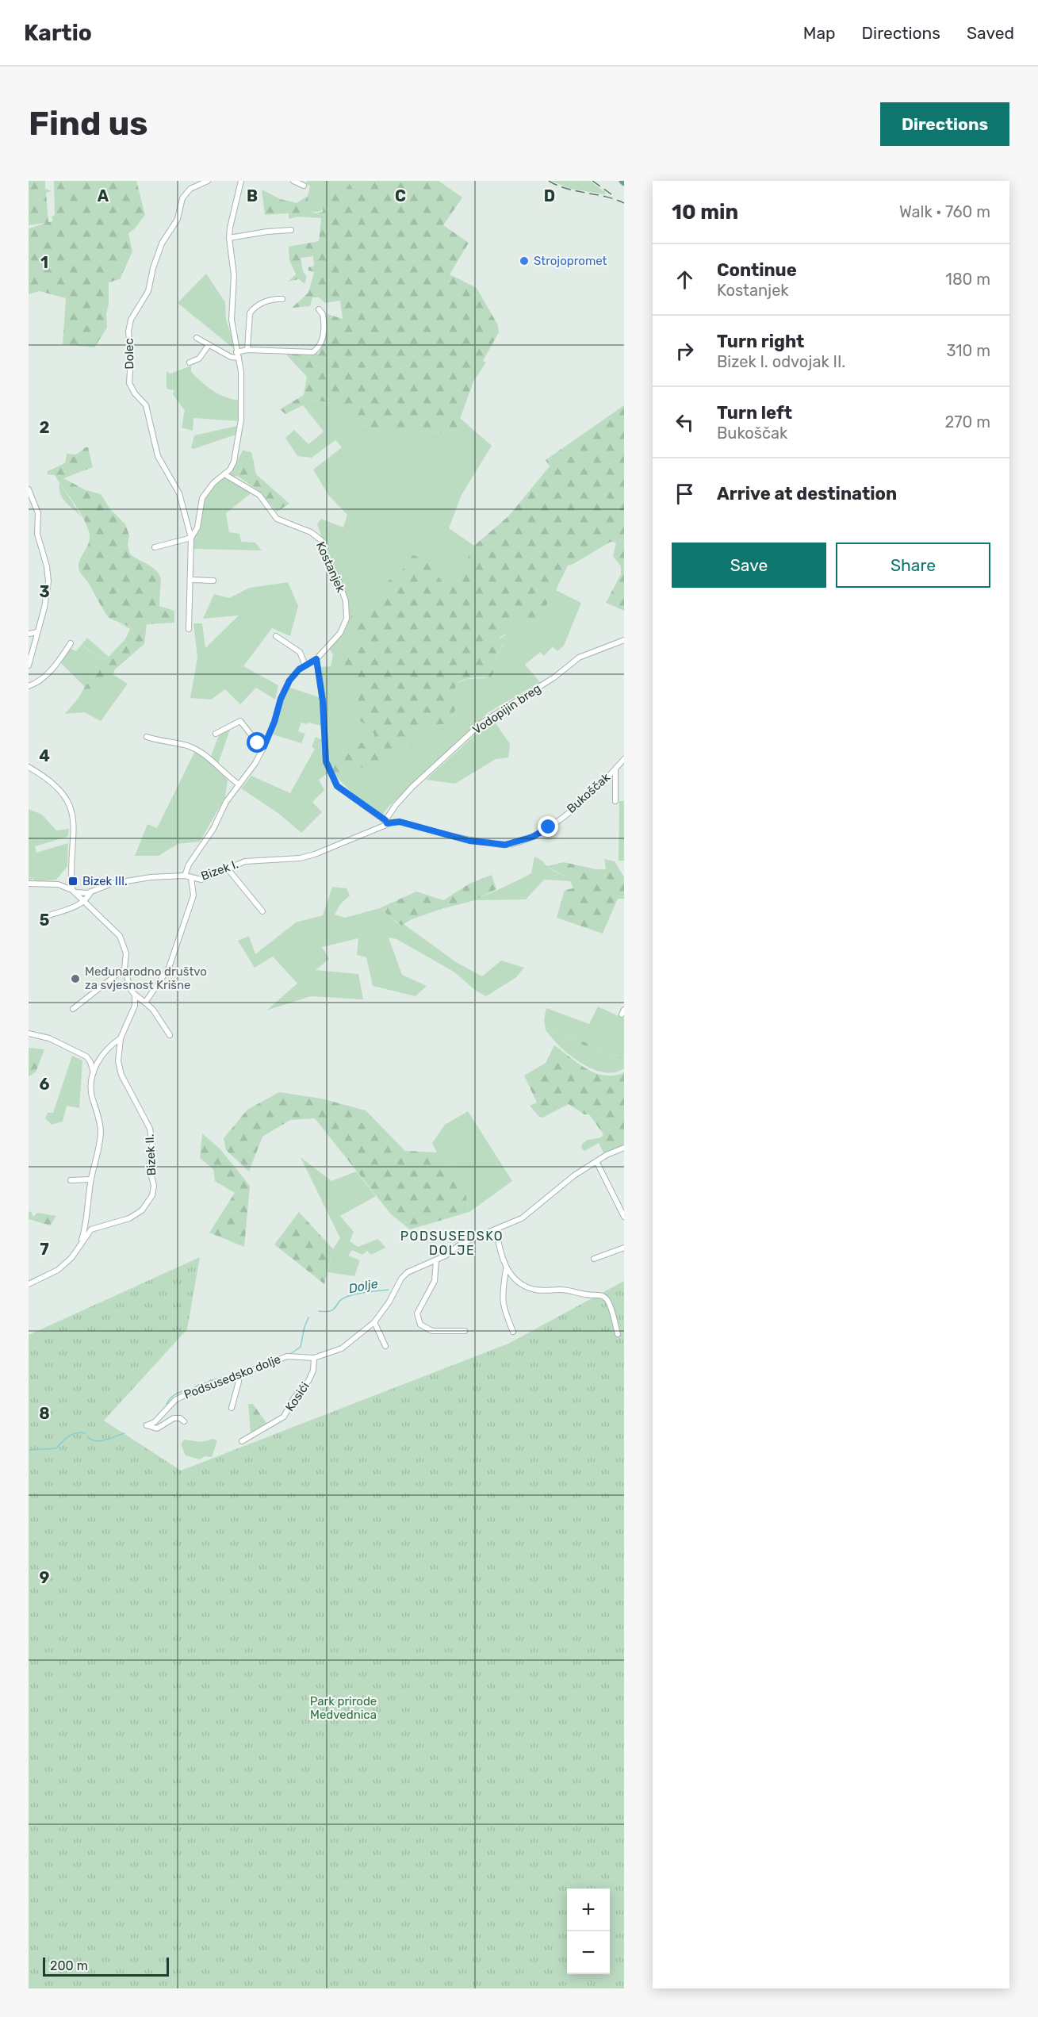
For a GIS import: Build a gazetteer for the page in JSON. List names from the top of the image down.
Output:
{
  "streets": {
    "street": [
      "Dolec",
      "Kostanjek",
      "Vodopijin breg",
      "Bukoščak",
      "Bizek I.",
      "Bizek II.",
      "Podsusedsko dolje",
      "Kosići"
    ]
  },
  "crossings": [
    ["Kostanjek", "Bizek I."],
    ["Vodopijin breg", "Bukoščak"],
    ["Vodopijin breg", "Bizek I."],
    ["Bukoščak", "Bizek I."],
    ["Podsusedsko dolje", "Kosići"]
  ],
  "districts": ["PODSUSEDSKO DOLJE"],
  "water": ["Dolje"],
  "parks": ["Park prirode Medvednica"],
  "places": {
    "other": ["Strojopromet", "Međunarodno društvo za svjesnost Krišne"],
    "transit": ["Bizek III."]
  },
  "scale_bar": "200 m",
  "page": {
    "header": "Kartio",
    "nav": ["Map", "Directions", "Saved"],
    "buttons": [
      "Directions",
      ["Save", "Share"]
    ],
    "title": "Find us",
    "heading": ["10 min", "Walk · 760 m"],
    "list": [
      ["Continue", "Kostanjek", "180 m"],
      ["Turn right", "Bizek I. odvojak II.", "310 m"],
      ["Turn left", "Bukoščak", "270 m"],
      "Arrive at destination"
    ],
    "map_buttons": ["+", "−"],
    "scale": "200 m"
  },
  "grid": {
    "columns": [
      "A",
      "B",
      "C",
      "D"
    ],
    "rows": [
      "1",
      "2",
      "3",
      "4",
      "5",
      "6",
      "7",
      "8",
      "9"
    ]
  }
}
